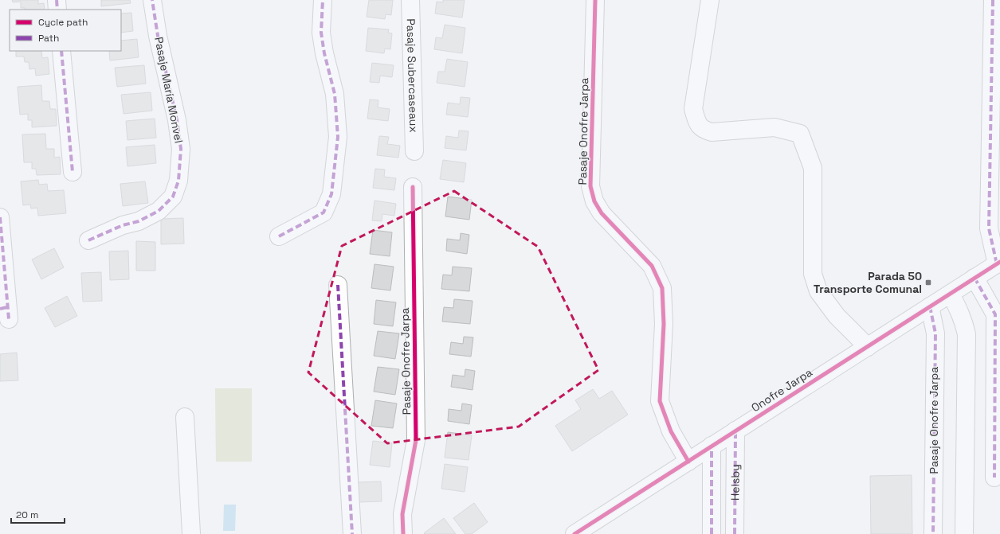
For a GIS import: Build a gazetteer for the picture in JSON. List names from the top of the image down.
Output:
{
  "streets": {
    "street": [
      "Pasaje Subercaseaux",
      "Pasaje María Monvel",
      "Pasaje Onofre Jarpa",
      "Onofre Jarpa",
      "Helsby"
    ]
  },
  "crossings": [
    ["Pasaje Onofre Jarpa", "Onofre Jarpa"],
    ["Onofre Jarpa", "Helsby"]
  ],
  "places": {
    "transit": ["Parada 50 Transporte Comunal"]
  },
  "legend": ["Cycle path", "Path"],
  "scale_bar": "20 m"
}
